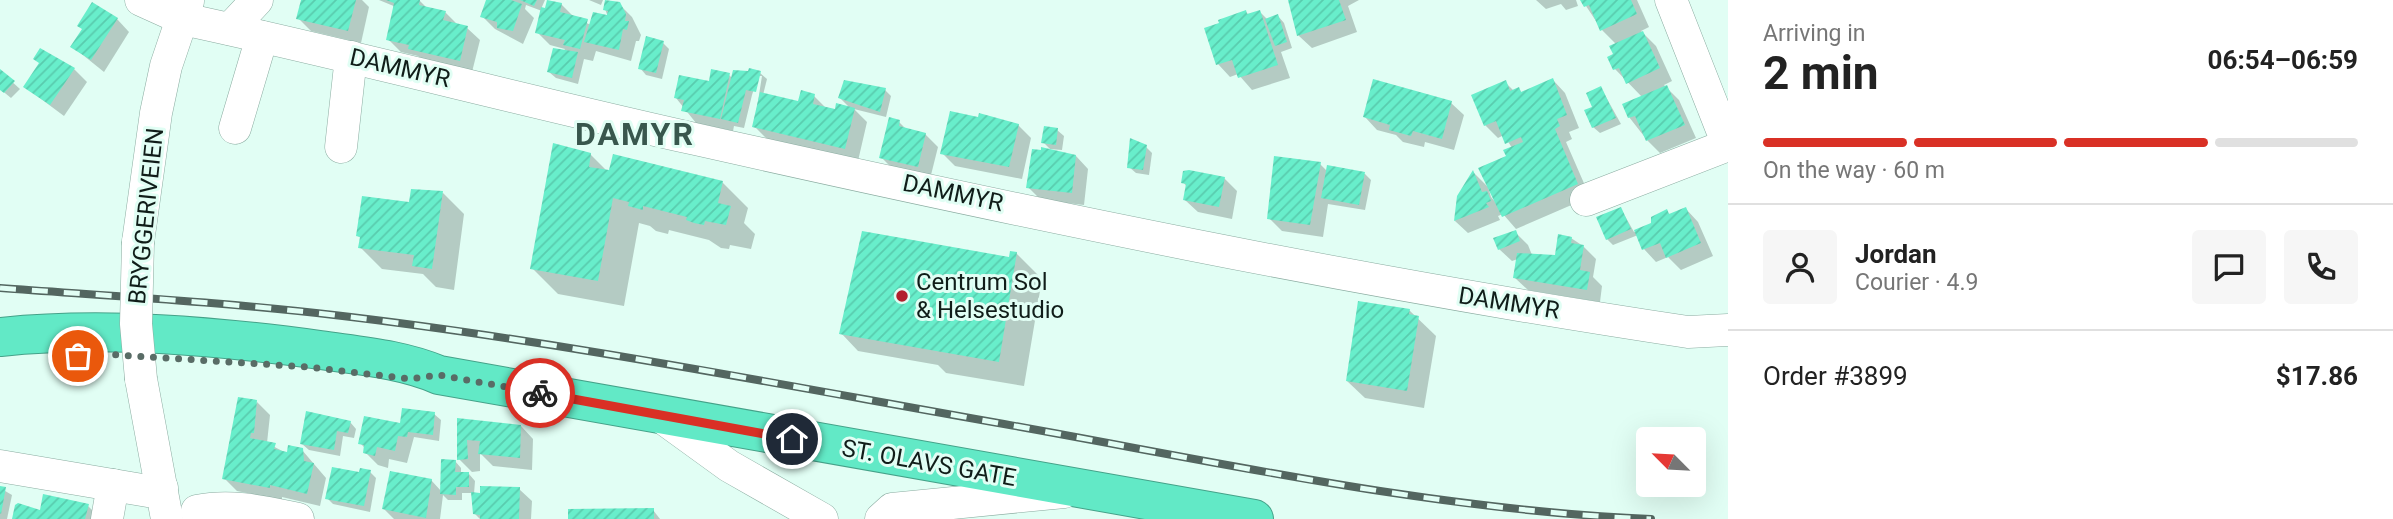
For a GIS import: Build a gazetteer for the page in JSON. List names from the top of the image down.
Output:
{
  "streets": {
    "highway": ["ST. OLAVS GATE"],
    "street": ["DAMMYR", "BRYGGERIVEIEN"]
  },
  "crossings": [
    ["DAMMYR", "BRYGGERIVEIEN"]
  ],
  "districts": ["DAMYR"],
  "places": ["Centrum Sol & Helsestudio"],
  "north": "top left",
  "page": {
    "heading": ["2 min", "Arriving in", "06:54–06:59"],
    "panel": [
      "Jordan",
      "Courier · 4.9",
      "Order #3899",
      "$17.86"
    ],
    "bar": "On the way · 60 m"
  }
}
